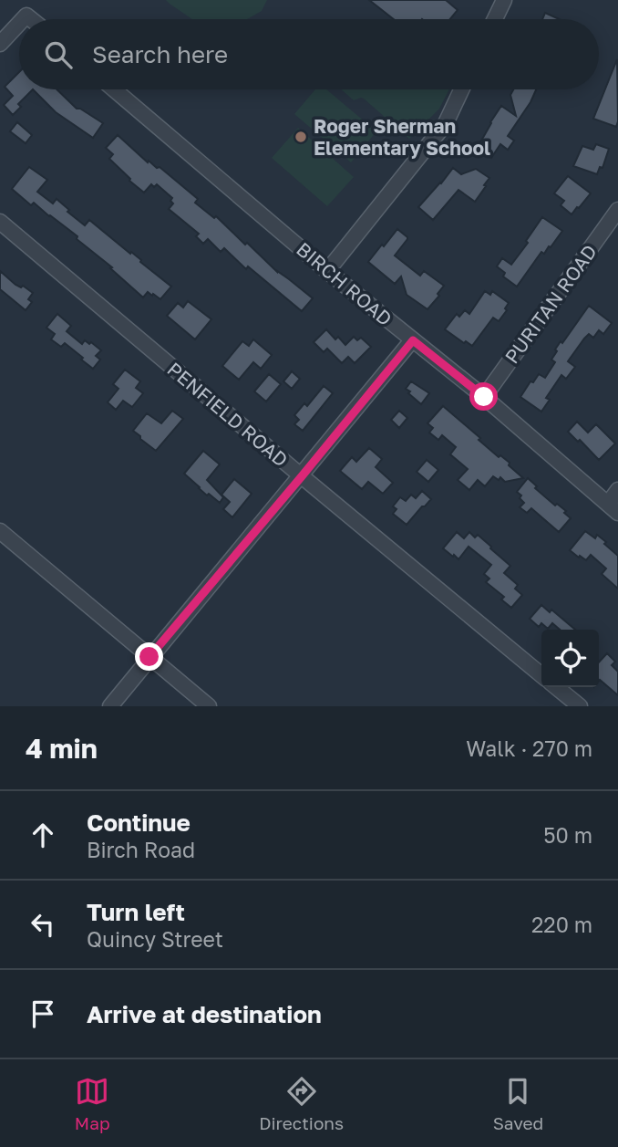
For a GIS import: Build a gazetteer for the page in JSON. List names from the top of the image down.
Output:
{
  "streets": {
    "street": ["BIRCH ROAD", "PURITAN ROAD", "PENFIELD ROAD"]
  },
  "crossings": [
    ["BIRCH ROAD", "PURITAN ROAD"]
  ],
  "places": ["Roger Sherman Elementary School"],
  "page": {
    "search": "Search here",
    "heading": ["4 min", "Walk · 270 m"],
    "list": [
      ["Continue", "Birch Road", "50 m"],
      ["Turn left", "Quincy Street", "220 m"],
      "Arrive at destination"
    ],
    "nav": ["Map", "Directions", "Saved"]
  }
}
